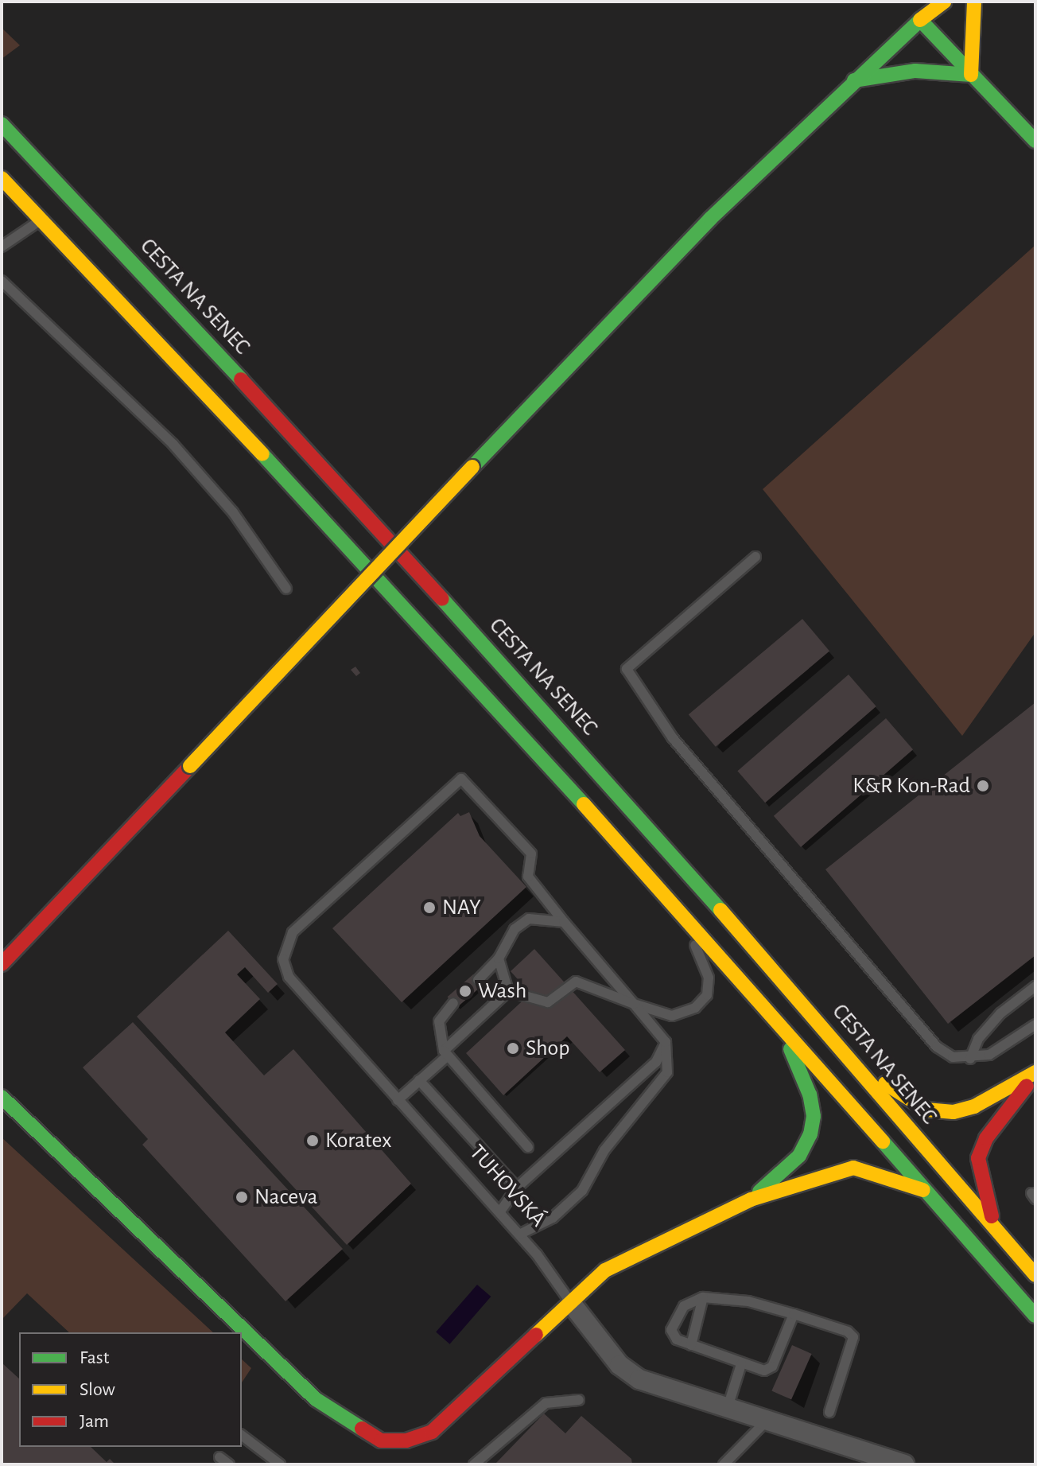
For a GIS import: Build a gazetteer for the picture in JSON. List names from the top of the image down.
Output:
{
  "streets": {
    "main road": ["CESTA NA SENEC"],
    "street": ["TUHOVSKÁ"]
  },
  "places": [
    "K&R Kon-Rad",
    "NAY",
    "Wash",
    "Shop",
    "Koratex",
    "Naceva"
  ],
  "legend": ["Fast", "Slow", "Jam"]
}
